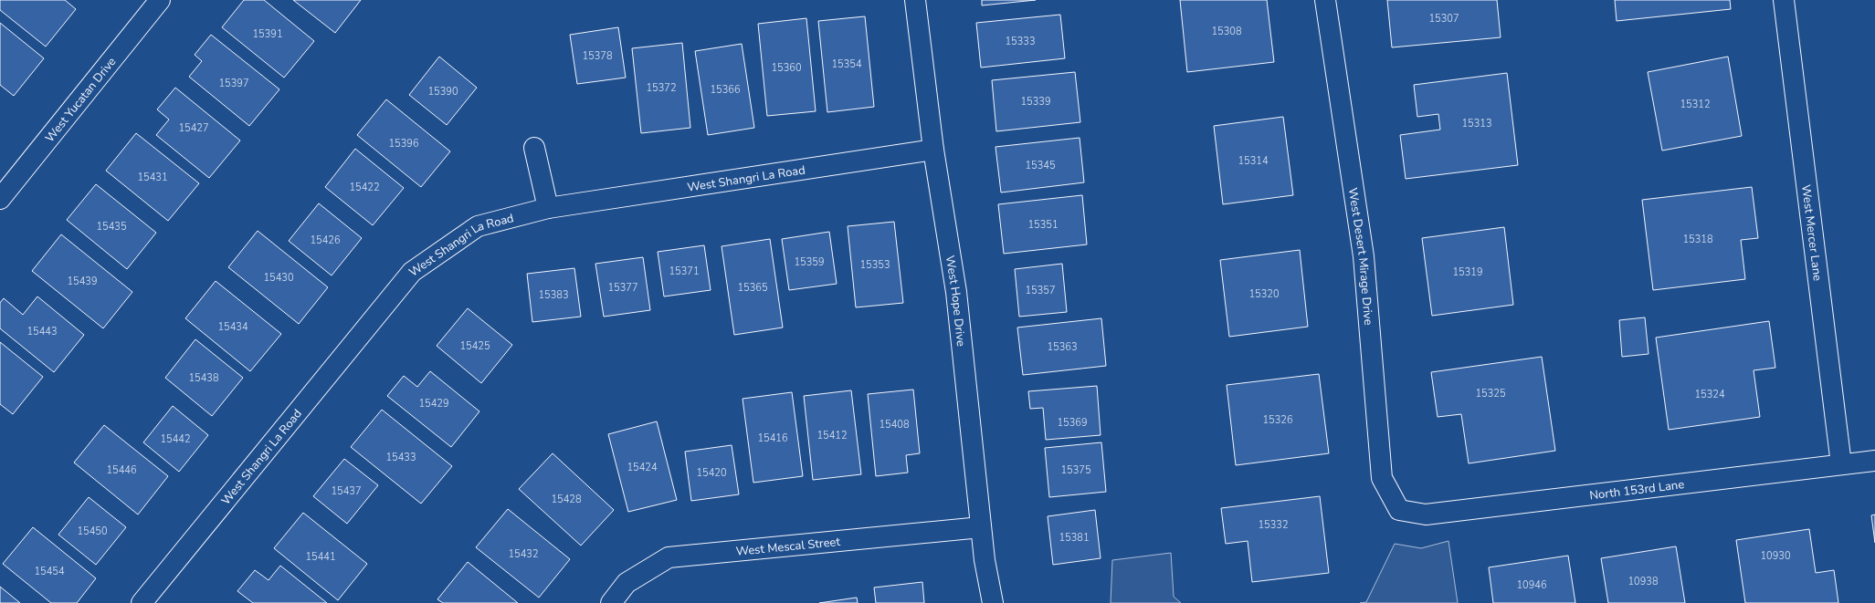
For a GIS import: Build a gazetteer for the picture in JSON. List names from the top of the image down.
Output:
{
  "streets": {
    "street": [
      "West Yucatan Drive",
      "West Shangri La Road",
      "West Mercer Lane",
      "West Desert Mirage Drive",
      "West Hope Drive",
      "North 153rd Lane",
      "West Mescal Street"
    ]
  },
  "crossings": [
    ["West Shangri La Road", "West Hope Drive"],
    ["West Mercer Lane", "North 153rd Lane"],
    ["West Desert Mirage Drive", "North 153rd Lane"],
    ["West Hope Drive", "West Mescal Street"]
  ],
  "house_numbers": [
    "15307",
    "15308",
    "15391",
    "15333",
    "15378",
    "15354",
    "15360",
    "15397",
    "15372",
    "15366",
    "15390",
    "15339",
    "15312",
    "15313",
    "15427",
    "15396",
    "15314",
    "15345",
    "15431",
    "15422",
    "15351",
    "15435",
    "15318",
    "15426",
    "15359",
    "15353",
    "15371",
    "15319",
    "15430",
    "15439",
    "15377",
    "15365",
    "15357",
    "15320",
    "15383",
    "15434",
    "15443",
    "15425",
    "15363",
    "15438",
    "15325",
    "15324",
    "15429",
    "15326",
    "15369",
    "15408",
    "15412",
    "15416",
    "15442",
    "15433",
    "15424",
    "15446",
    "15375",
    "15420",
    "15437",
    "15428",
    "15332",
    "15450",
    "15381",
    "15432",
    "10930",
    "15441",
    "15454",
    "10938",
    "10946"
  ]
}
